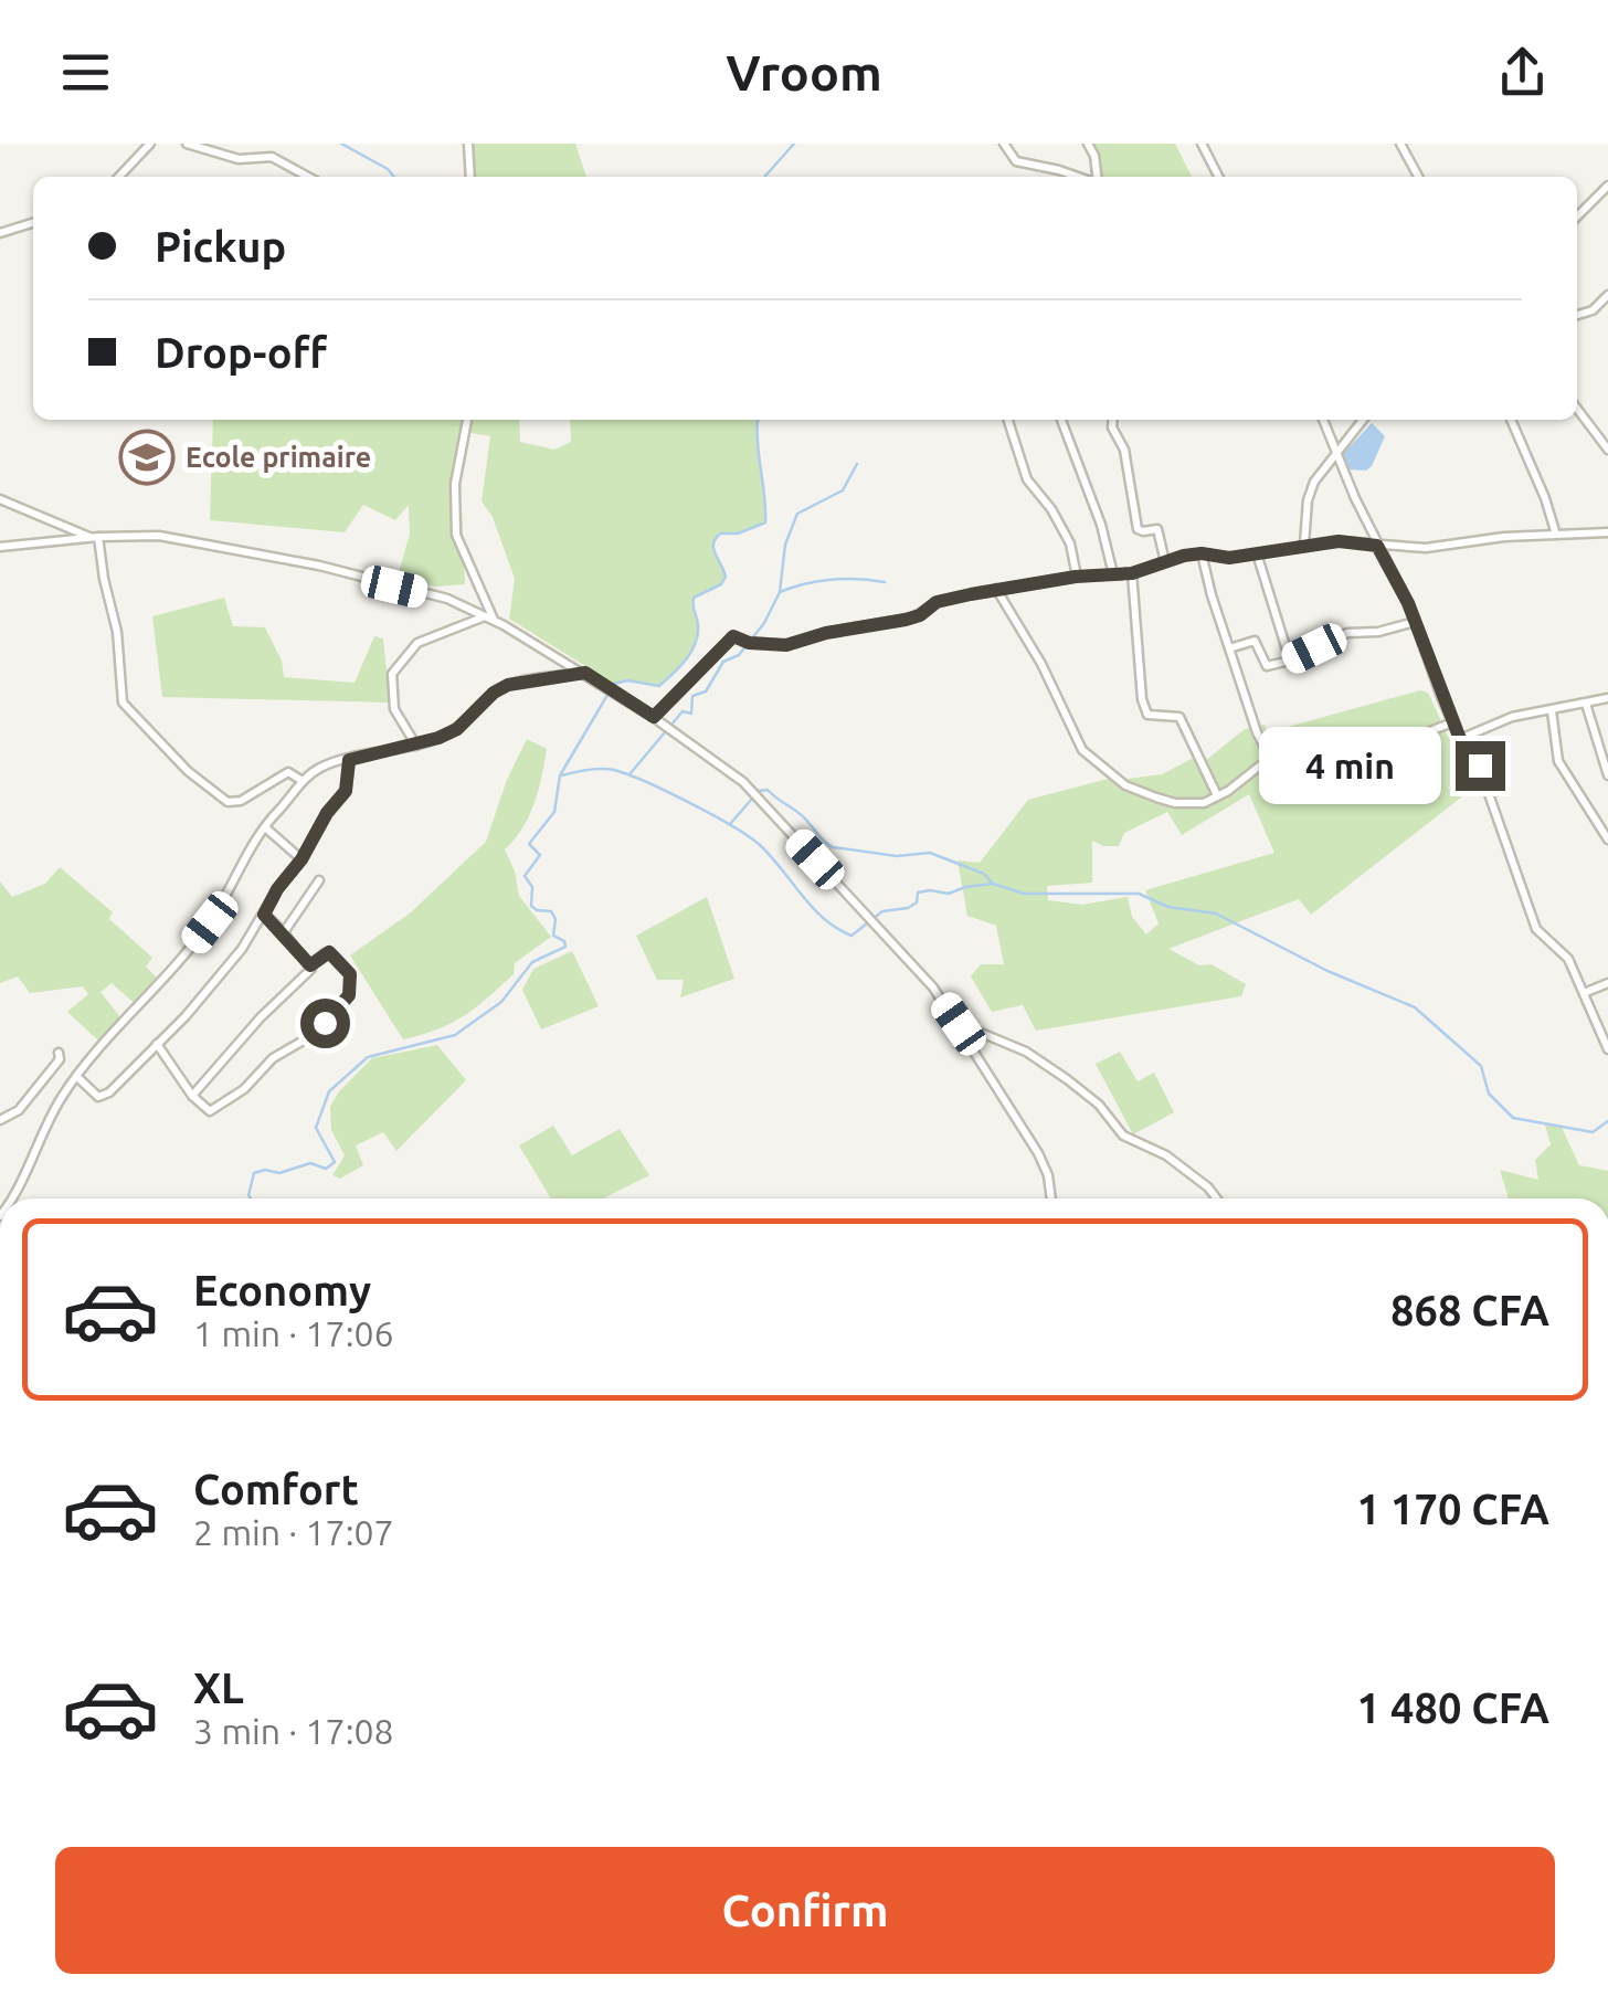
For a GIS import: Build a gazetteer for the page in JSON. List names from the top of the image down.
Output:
{
  "places": {
    "school or university": ["Ecole primaire"]
  },
  "page": {
    "header": "Vroom",
    "banner": ["Pickup", "Drop-off"],
    "bubble": "4 min",
    "list": [
      {
        "name": "Economy",
        "note": "1 min · 17:06",
        "value": "868 CFA"
      },
      {
        "name": "Comfort",
        "note": "2 min · 17:07",
        "value": "1 170 CFA"
      },
      {
        "name": "XL",
        "note": "3 min · 17:08",
        "value": "1 480 CFA"
      }
    ],
    "buttons": "Confirm"
  }
}
